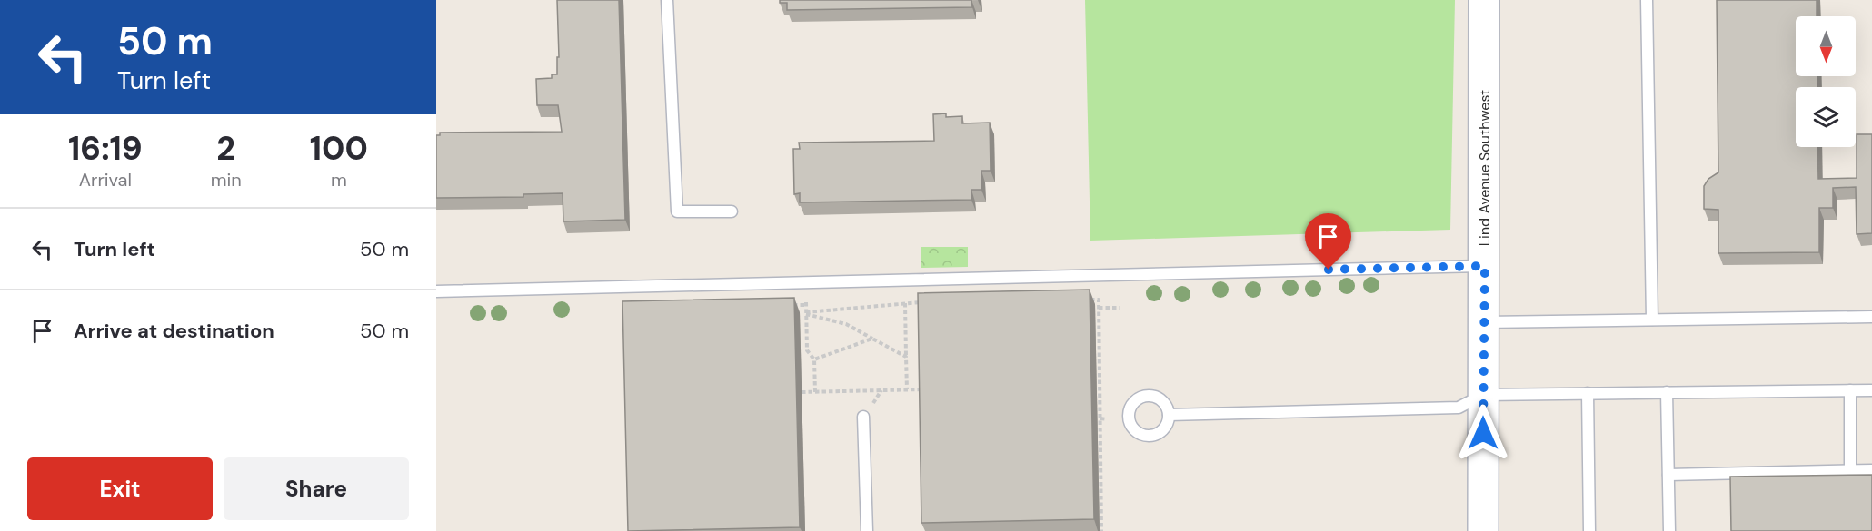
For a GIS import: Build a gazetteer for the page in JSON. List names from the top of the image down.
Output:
{
  "streets": {
    "main road": ["Lind Avenue Southwest"]
  },
  "north": "bottom",
  "page": {
    "turn": ["50 m", "Turn left"],
    "eta": [
      "16:19",
      "Arrival",
      "2",
      "min",
      "100",
      "m"
    ],
    "list": [
      {
        "name": "Turn left",
        "value": "50 m"
      },
      {
        "name": "Arrive at destination",
        "value": "50 m"
      }
    ],
    "buttons": ["Exit", "Share"]
  }
}
